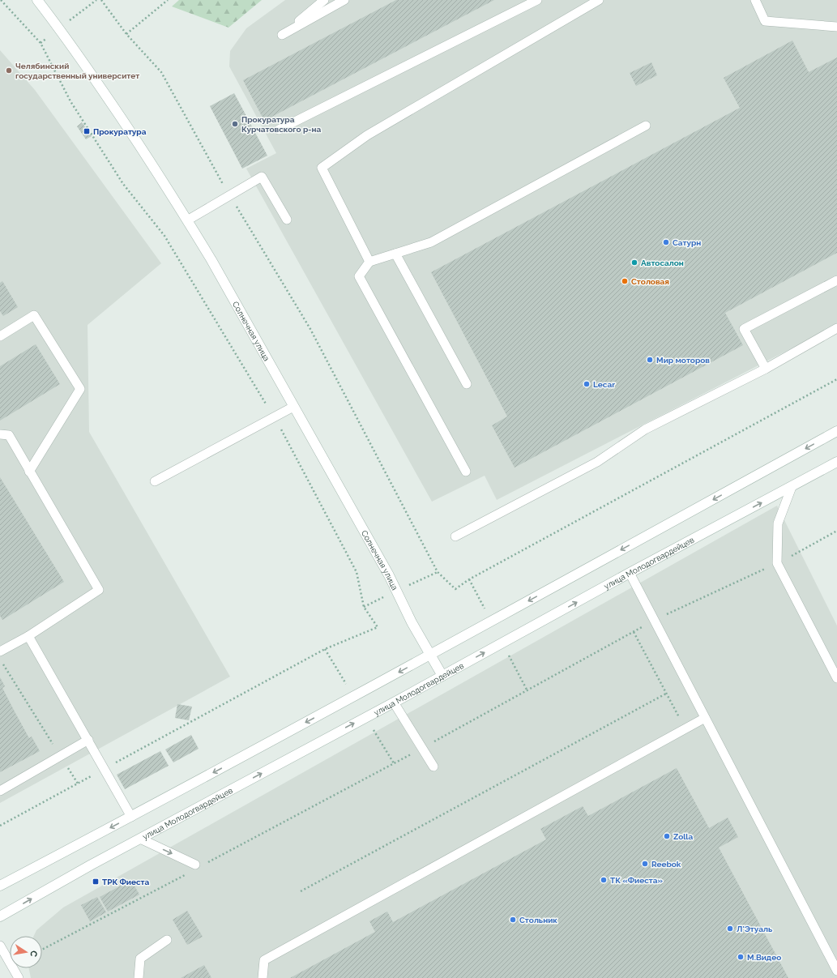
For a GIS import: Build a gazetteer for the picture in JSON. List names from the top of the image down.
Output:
{
  "streets": {
    "main road": ["Солнечная улица", "улица Молодогвардейцев"]
  },
  "crossings": [
    ["Солнечная улица", "улица Молодогвардейцев"]
  ],
  "places": {
    "other": [
      "Челябинский государственный университет",
      "Прокуратура Курчатовского р-на",
      "Сатурн",
      "Автосалон",
      "Столовая",
      "Мир моторов",
      "Lecar",
      "Zolla",
      "Reebok",
      "ТК «Фиеста»",
      "Стольник",
      "Л'Этуаль",
      "М.Видео"
    ],
    "transit": ["Прокуратура", "ТРК Фиеста"]
  },
  "north": "right"
}
